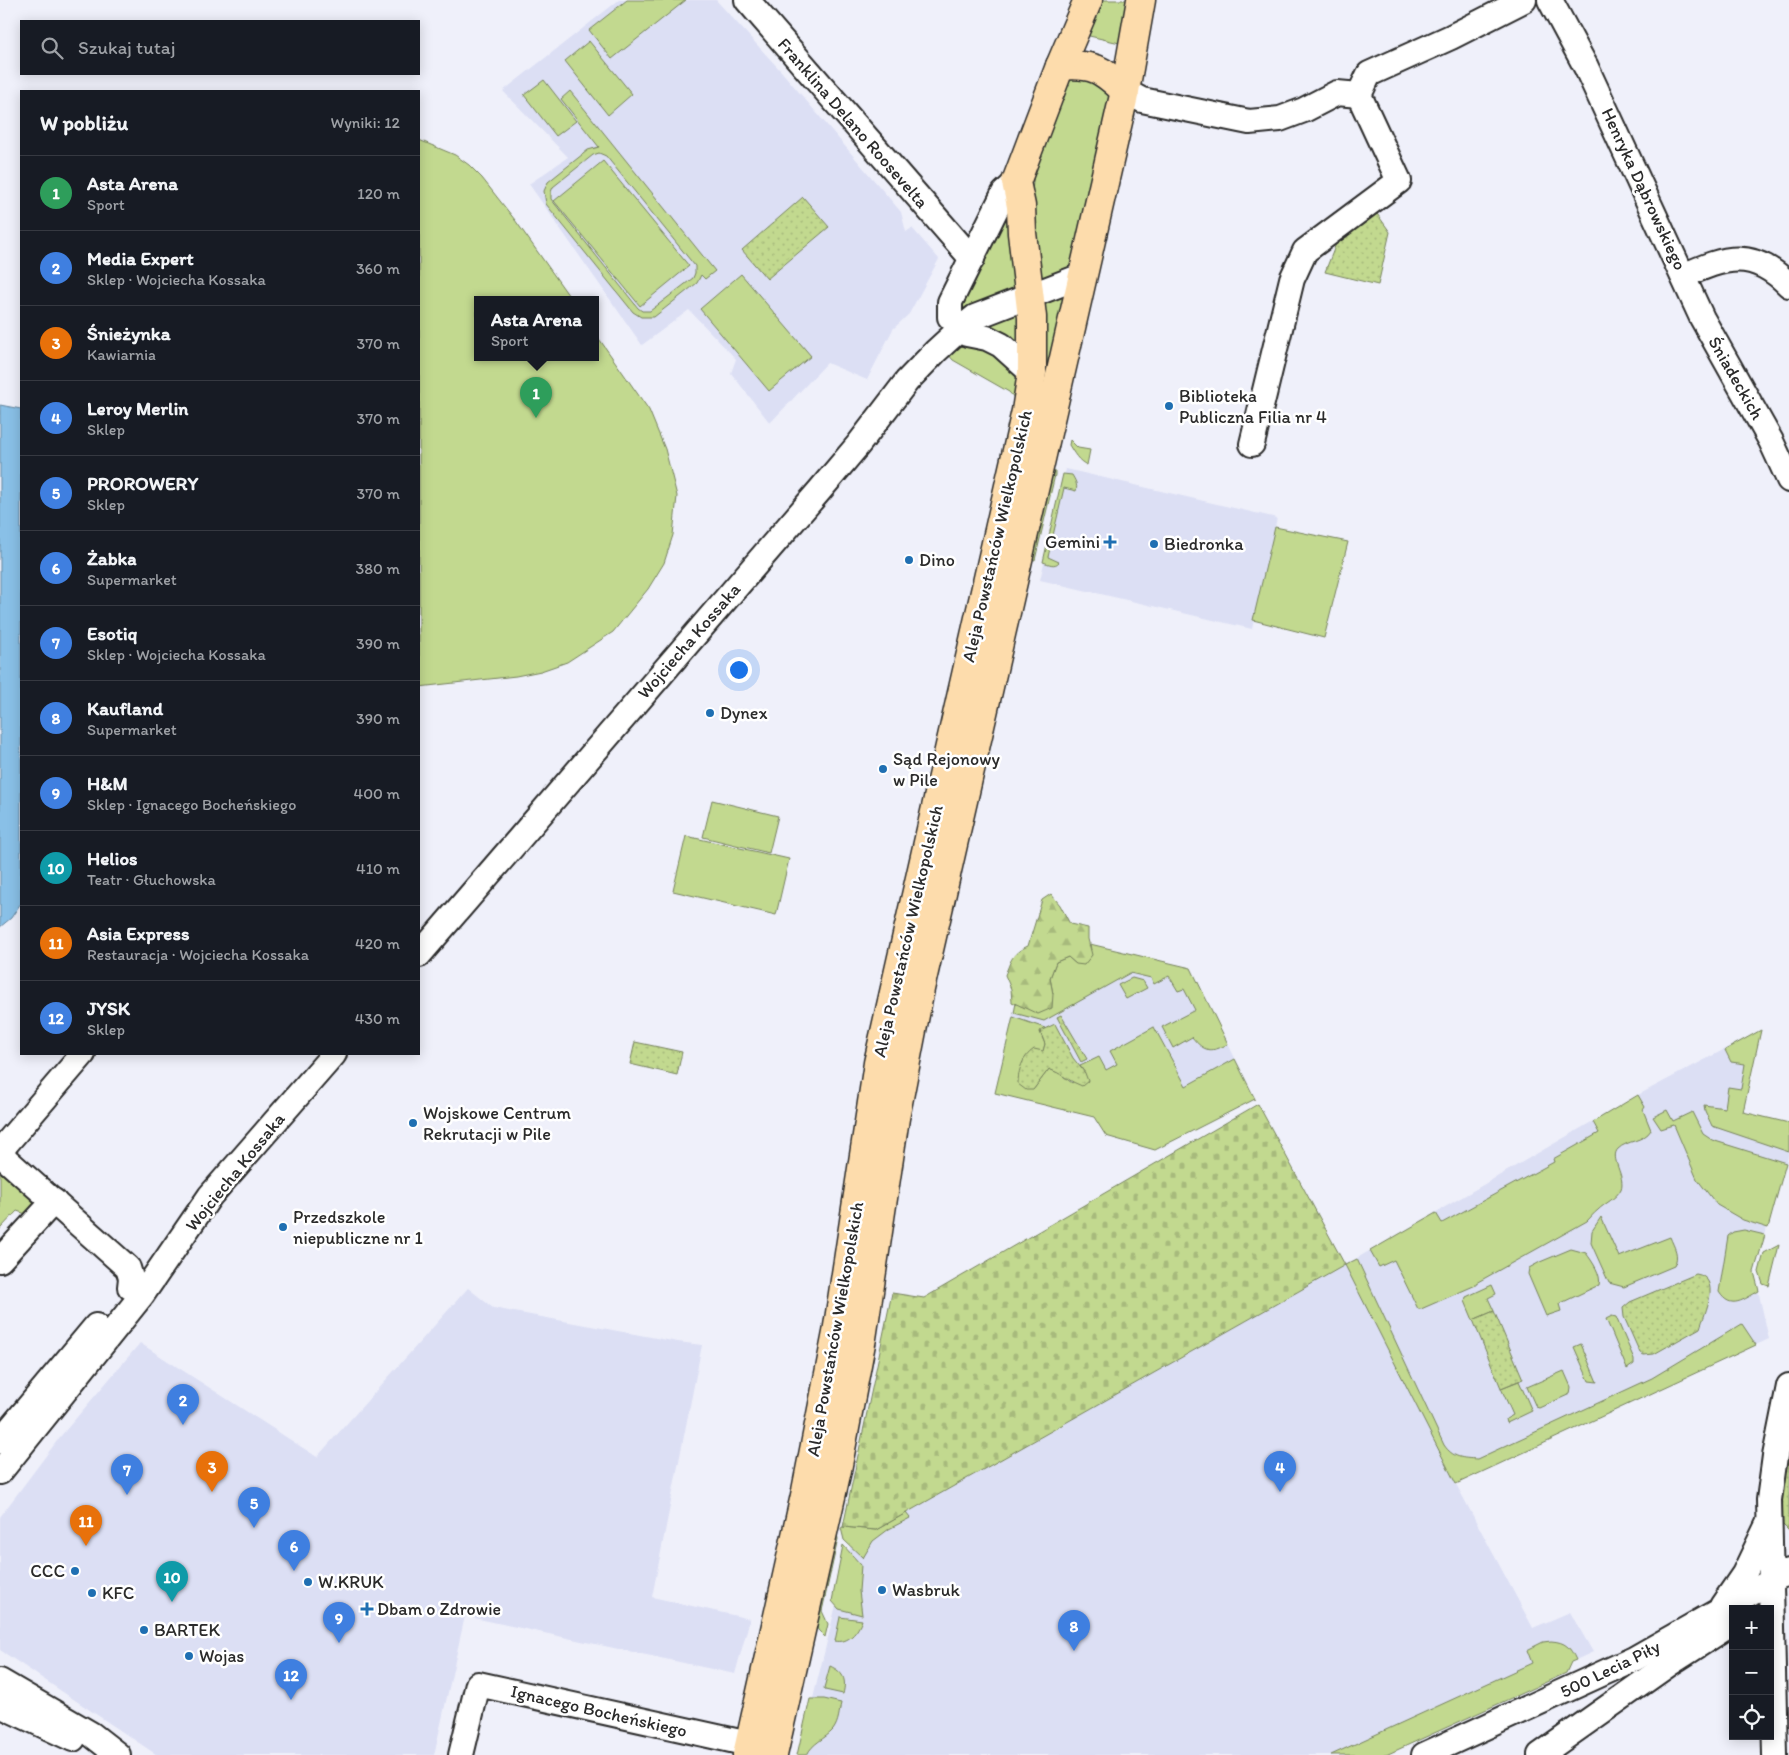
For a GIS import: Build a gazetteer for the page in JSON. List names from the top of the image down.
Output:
{
  "streets": {
    "main road": ["Aleja Powstańców Wielkopolskich"],
    "street": [
      "Franklina Delano Roosevelta",
      "Henryka Dąbrowskiego",
      "Śniadeckich",
      "Wojciecha Kossaka",
      "500 Lecia Piły",
      "Ignacego Bocheńskiego"
    ]
  },
  "crossings": [
    ["Henryka Dąbrowskiego", "Śniadeckich"],
    ["Aleja Powstańców Wielkopolskich", "Wojciecha Kossaka"],
    ["Aleja Powstańców Wielkopolskich", "Ignacego Bocheńskiego"]
  ],
  "places": {
    "other": [
      "Biblioteka Publiczna Filia nr 4",
      "Biedronka",
      "Dino",
      "Dynex",
      "Sąd Rejonowy w Pile",
      "Wojskowe Centrum Rekrutacji w Pile",
      "Przedszkole niepubliczne nr 1",
      "CCC",
      "W.KRUK",
      "Wasbruk",
      "KFC",
      "BARTEK",
      "Wojas"
    ],
    "health": ["Gemini", "Dbam o Zdrowie"]
  },
  "page": {
    "search": "Szukaj tutaj",
    "heading": ["W pobliżu", "Wyniki: 12"],
    "list": [
      {
        "mark": "1",
        "name": "Asta Arena",
        "note": "Sport",
        "value": "120 m"
      },
      {
        "mark": "2",
        "name": "Media Expert",
        "note": "Sklep · Wojciecha Kossaka",
        "value": "360 m"
      },
      {
        "mark": "3",
        "name": "Śnieżynka",
        "note": "Kawiarnia",
        "value": "370 m"
      },
      {
        "mark": "4",
        "name": "Leroy Merlin",
        "note": "Sklep",
        "value": "370 m"
      },
      {
        "mark": "5",
        "name": "PROROWERY",
        "note": "Sklep",
        "value": "370 m"
      },
      {
        "mark": "6",
        "name": "Żabka",
        "note": "Supermarket",
        "value": "380 m"
      },
      {
        "mark": "7",
        "name": "Esotiq",
        "note": "Sklep · Wojciecha Kossaka",
        "value": "390 m"
      },
      {
        "mark": "8",
        "name": "Kaufland",
        "note": "Supermarket",
        "value": "390 m"
      },
      {
        "mark": "9",
        "name": "H&M",
        "note": "Sklep · Ignacego Bocheńskiego",
        "value": "400 m"
      },
      {
        "mark": "10",
        "name": "Helios",
        "note": "Teatr · Głuchowska",
        "value": "410 m"
      },
      {
        "mark": "11",
        "name": "Asia Express",
        "note": "Restauracja · Wojciecha Kossaka",
        "value": "420 m"
      },
      {
        "mark": "12",
        "name": "JYSK",
        "note": "Sklep",
        "value": "430 m"
      }
    ],
    "popup": ["Asta Arena", "Sport"],
    "pins": [
      "1",
      "2",
      "3",
      "4",
      "7",
      "5",
      "11",
      "6",
      "10",
      "9",
      "8",
      "12"
    ],
    "map_buttons": ["+", "−"]
  }
}
